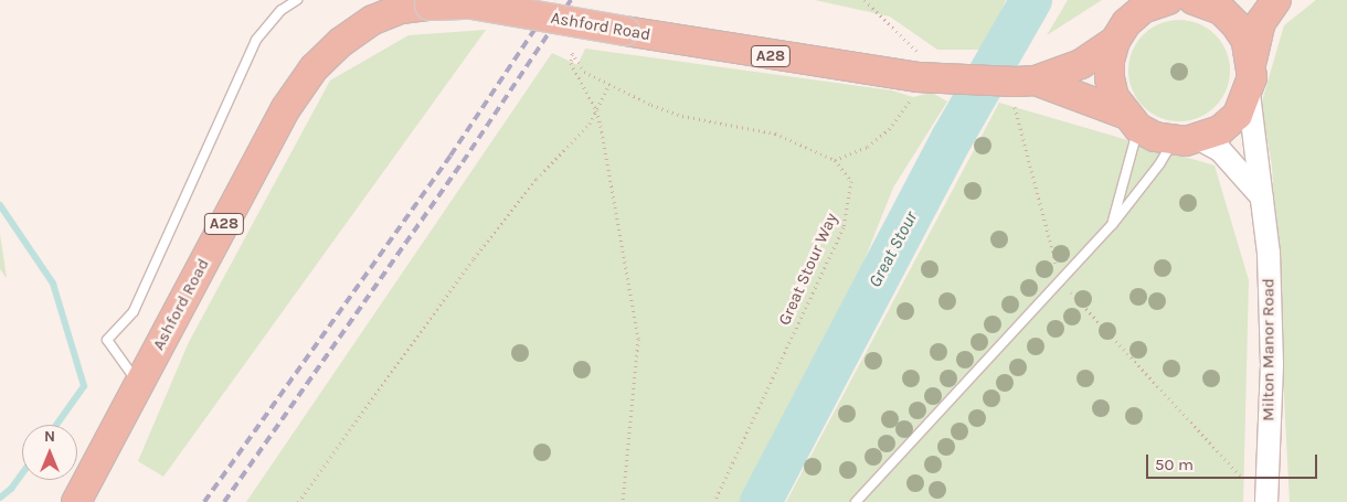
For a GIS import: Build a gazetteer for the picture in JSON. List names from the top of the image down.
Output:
{
  "streets": {
    "highway": ["Ashford Road", "A28"],
    "street": ["Milton Manor Road"],
    "path": ["Great Stour Way"]
  },
  "water": ["Great Stour"],
  "scale_bar": "50 m",
  "north": "top"
}
